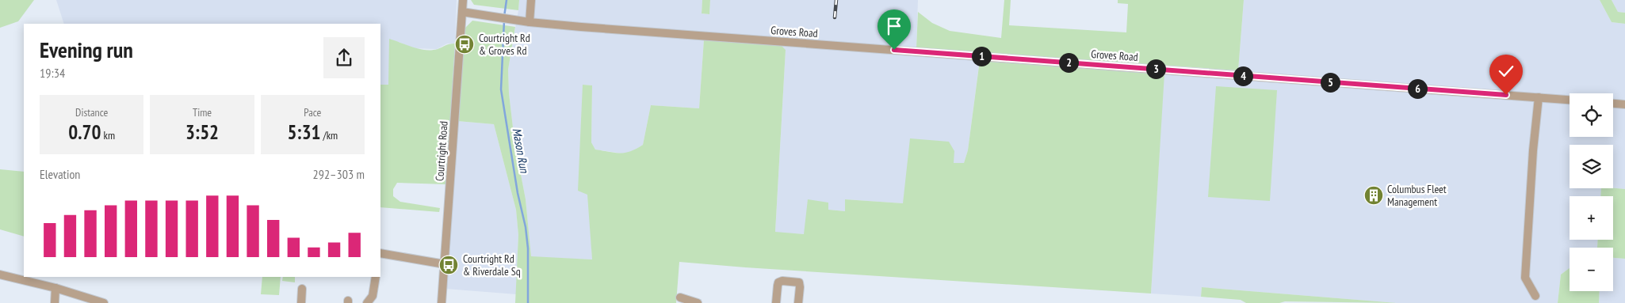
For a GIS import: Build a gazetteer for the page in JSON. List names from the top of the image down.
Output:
{
  "streets": {
    "street": ["Groves Road", "Courtright Road"]
  },
  "crossings": [
    ["Groves Road", "Courtright Road"]
  ],
  "water": ["Mason Run"],
  "places": {
    "bus stop": ["Courtright Rd & Groves Rd", "Courtright Rd & Riverdale Sq"],
    "building": ["Columbus Fleet Management"]
  },
  "page": {
    "heading": ["Evening run", "19:34"],
    "pins": [
      "1",
      "2",
      "3",
      "4",
      "5",
      "6"
    ],
    "stats": [
      ["Distance", "0.70 km"],
      ["Time", "3:52"],
      ["Pace", "5:31 /km"]
    ],
    "map_buttons": ["+", "−"],
    "chart": ["Elevation", "292–303 m"]
  }
}
